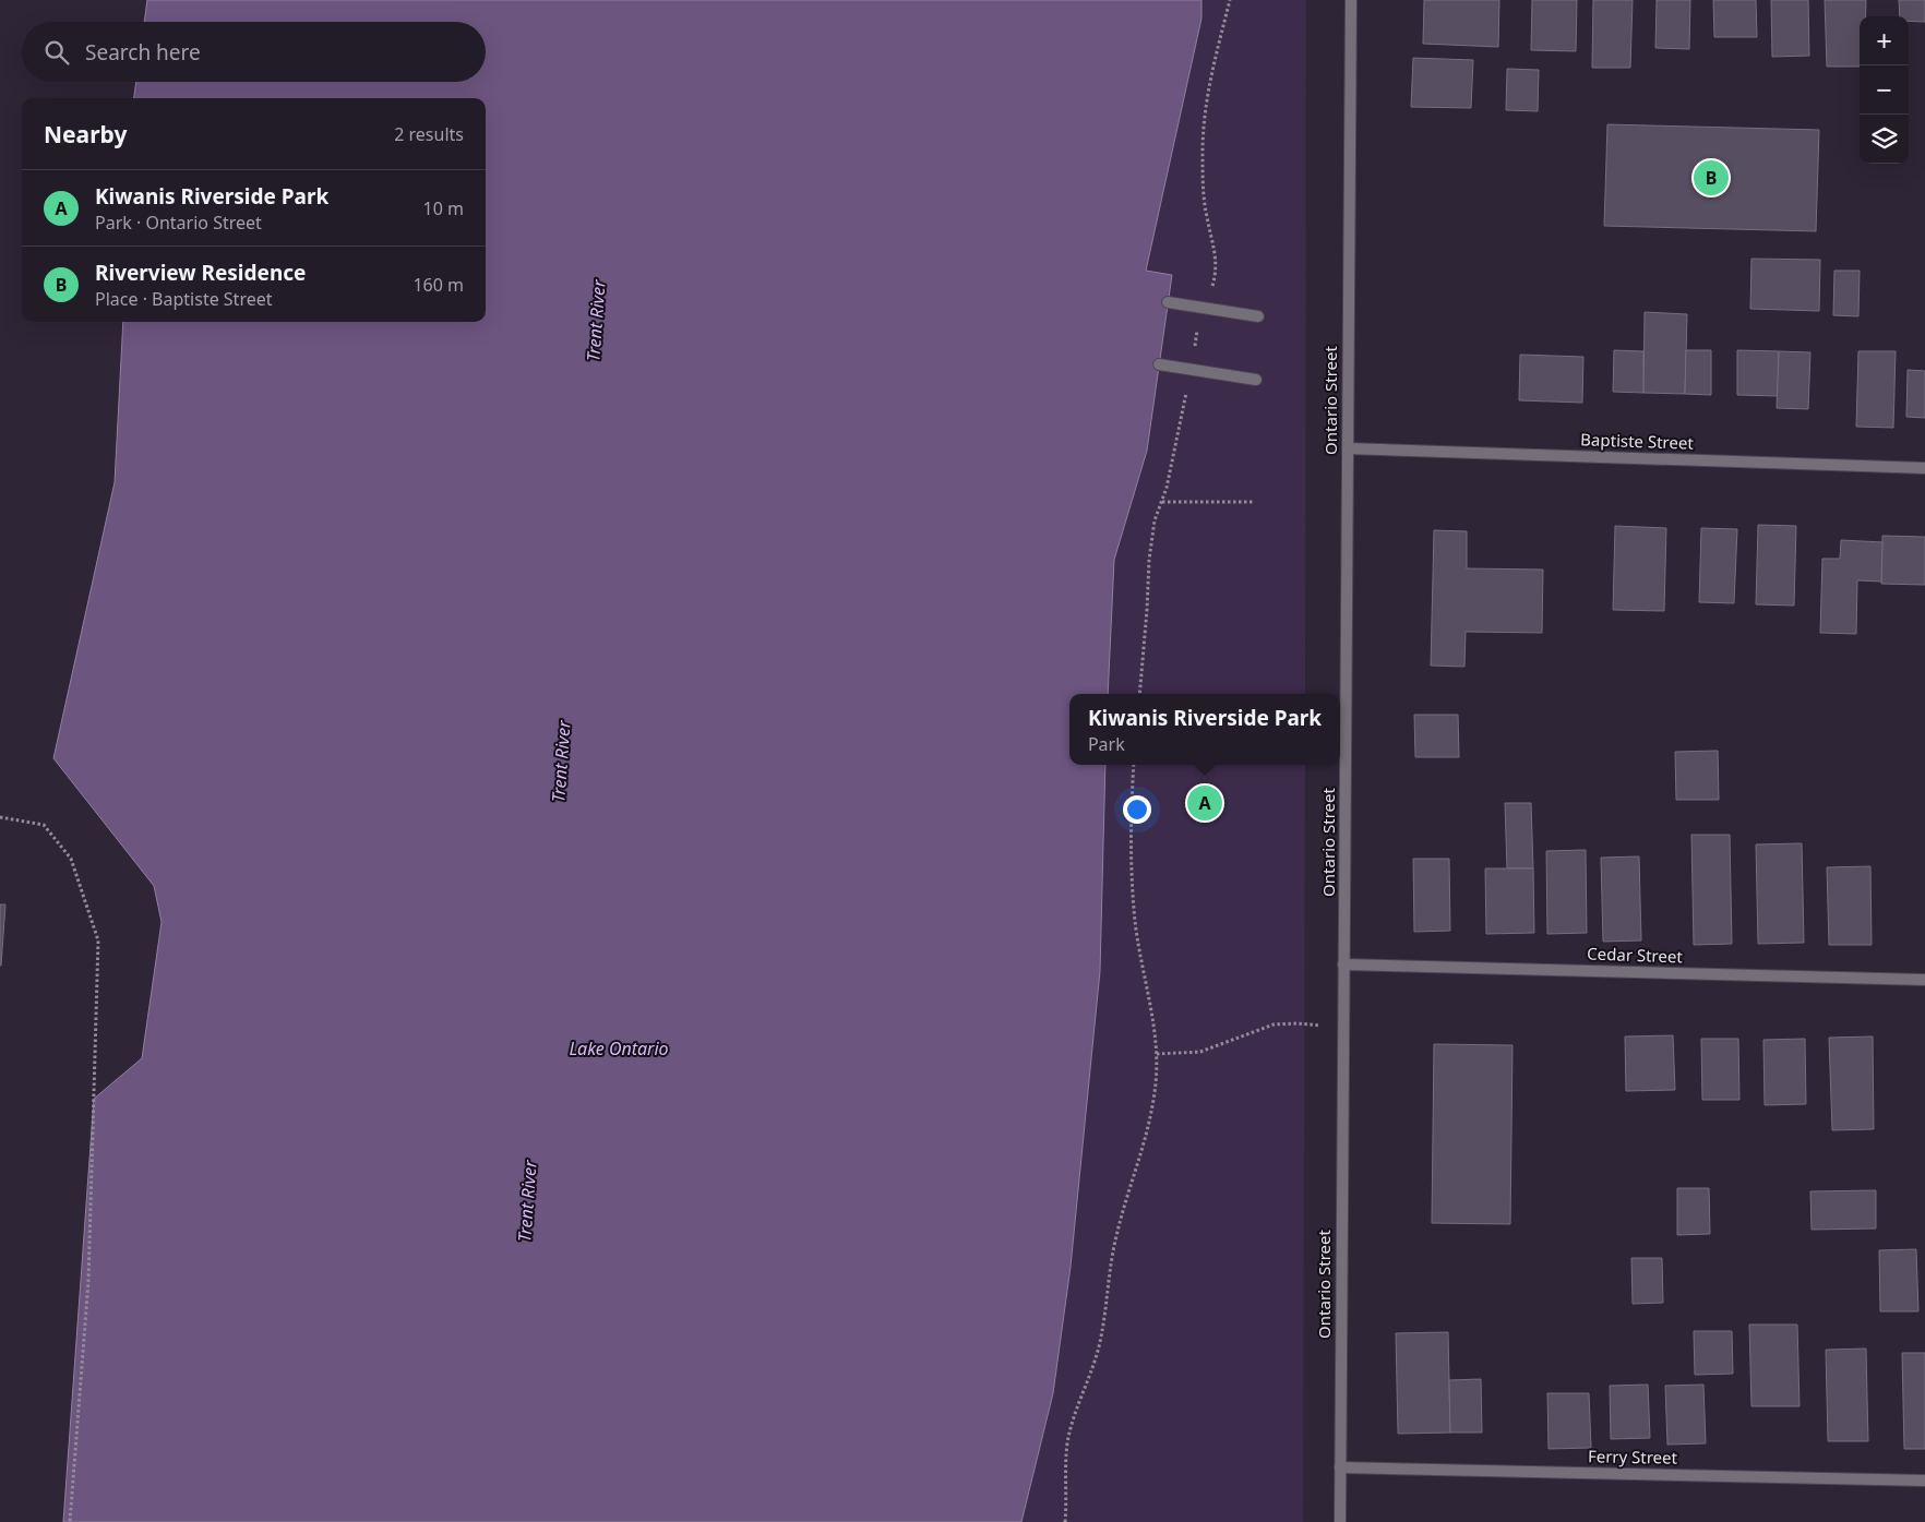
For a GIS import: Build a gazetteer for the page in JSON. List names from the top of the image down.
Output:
{
  "streets": {
    "street": [
      "Ontario Street",
      "Baptiste Street",
      "Cedar Street",
      "Ferry Street"
    ]
  },
  "crossings": [
    ["Ontario Street", "Baptiste Street"],
    ["Ontario Street", "Cedar Street"],
    ["Ontario Street", "Ferry Street"]
  ],
  "water": ["Trent River", "Lake Ontario"],
  "page": {
    "map_buttons": ["+", "−"],
    "search": "Search here",
    "heading": ["Nearby", "2 results"],
    "pins": ["B", "A"],
    "list": [
      {
        "mark": "A",
        "name": "Kiwanis Riverside Park",
        "note": "Park · Ontario Street",
        "value": "10 m"
      },
      {
        "mark": "B",
        "name": "Riverview Residence",
        "note": "Place · Baptiste Street",
        "value": "160 m"
      }
    ],
    "popup": ["Kiwanis Riverside Park", "Park"]
  }
}
